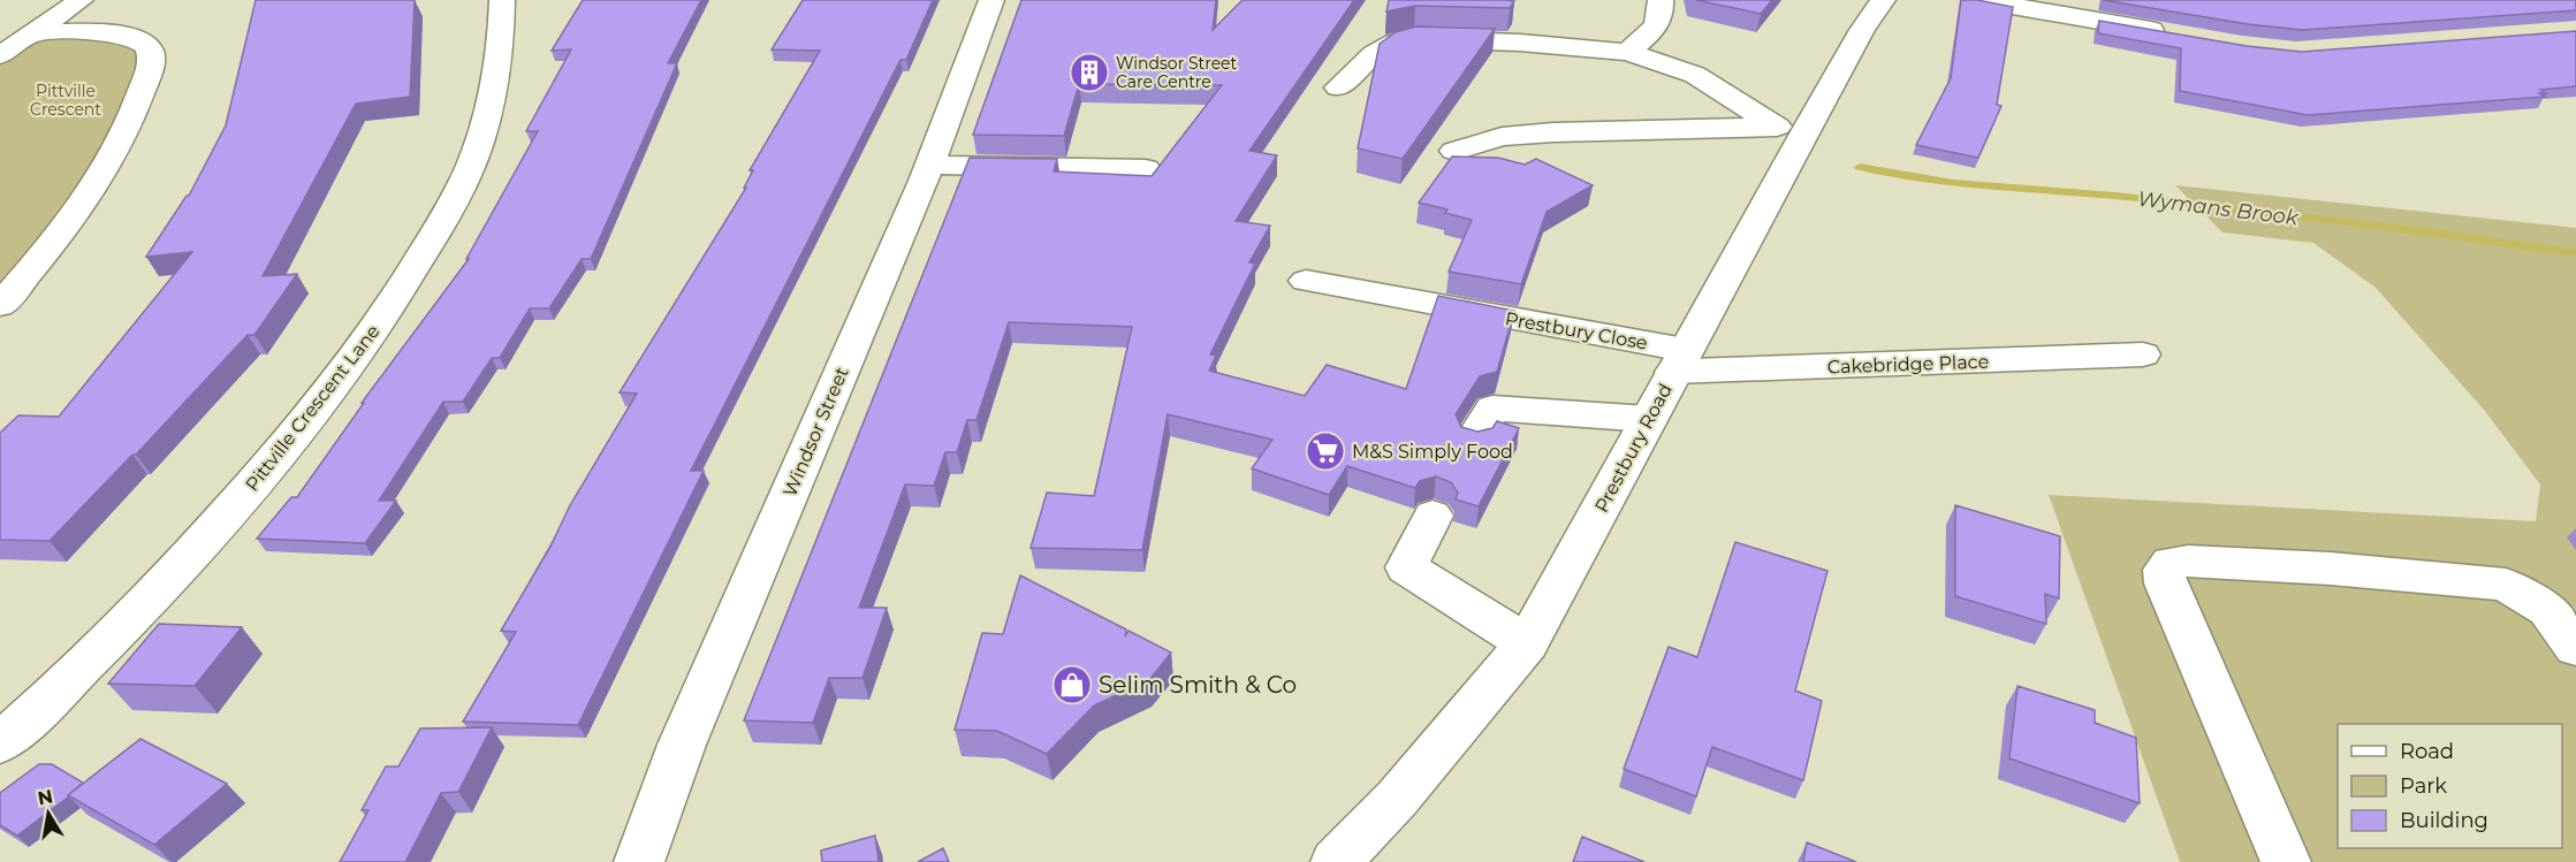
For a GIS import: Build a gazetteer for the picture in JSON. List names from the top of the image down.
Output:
{
  "streets": {
    "street": [
      "Prestbury Close",
      "Cakebridge Place",
      "Pittville Crescent Lane",
      "Windsor Street",
      "Prestbury Road"
    ]
  },
  "crossings": [
    ["Prestbury Close", "Cakebridge Place"],
    ["Prestbury Close", "Prestbury Road"],
    ["Cakebridge Place", "Prestbury Road"]
  ],
  "water": ["Wymans Brook"],
  "parks": ["Pittville Crescent"],
  "places": {
    "building": ["Windsor Street Care Centre"],
    "supermarket": ["M&S Simply Food"],
    "shop": ["Selim Smith & Co"]
  },
  "legend": ["Road", "Park", "Building"],
  "north": "top"
}
